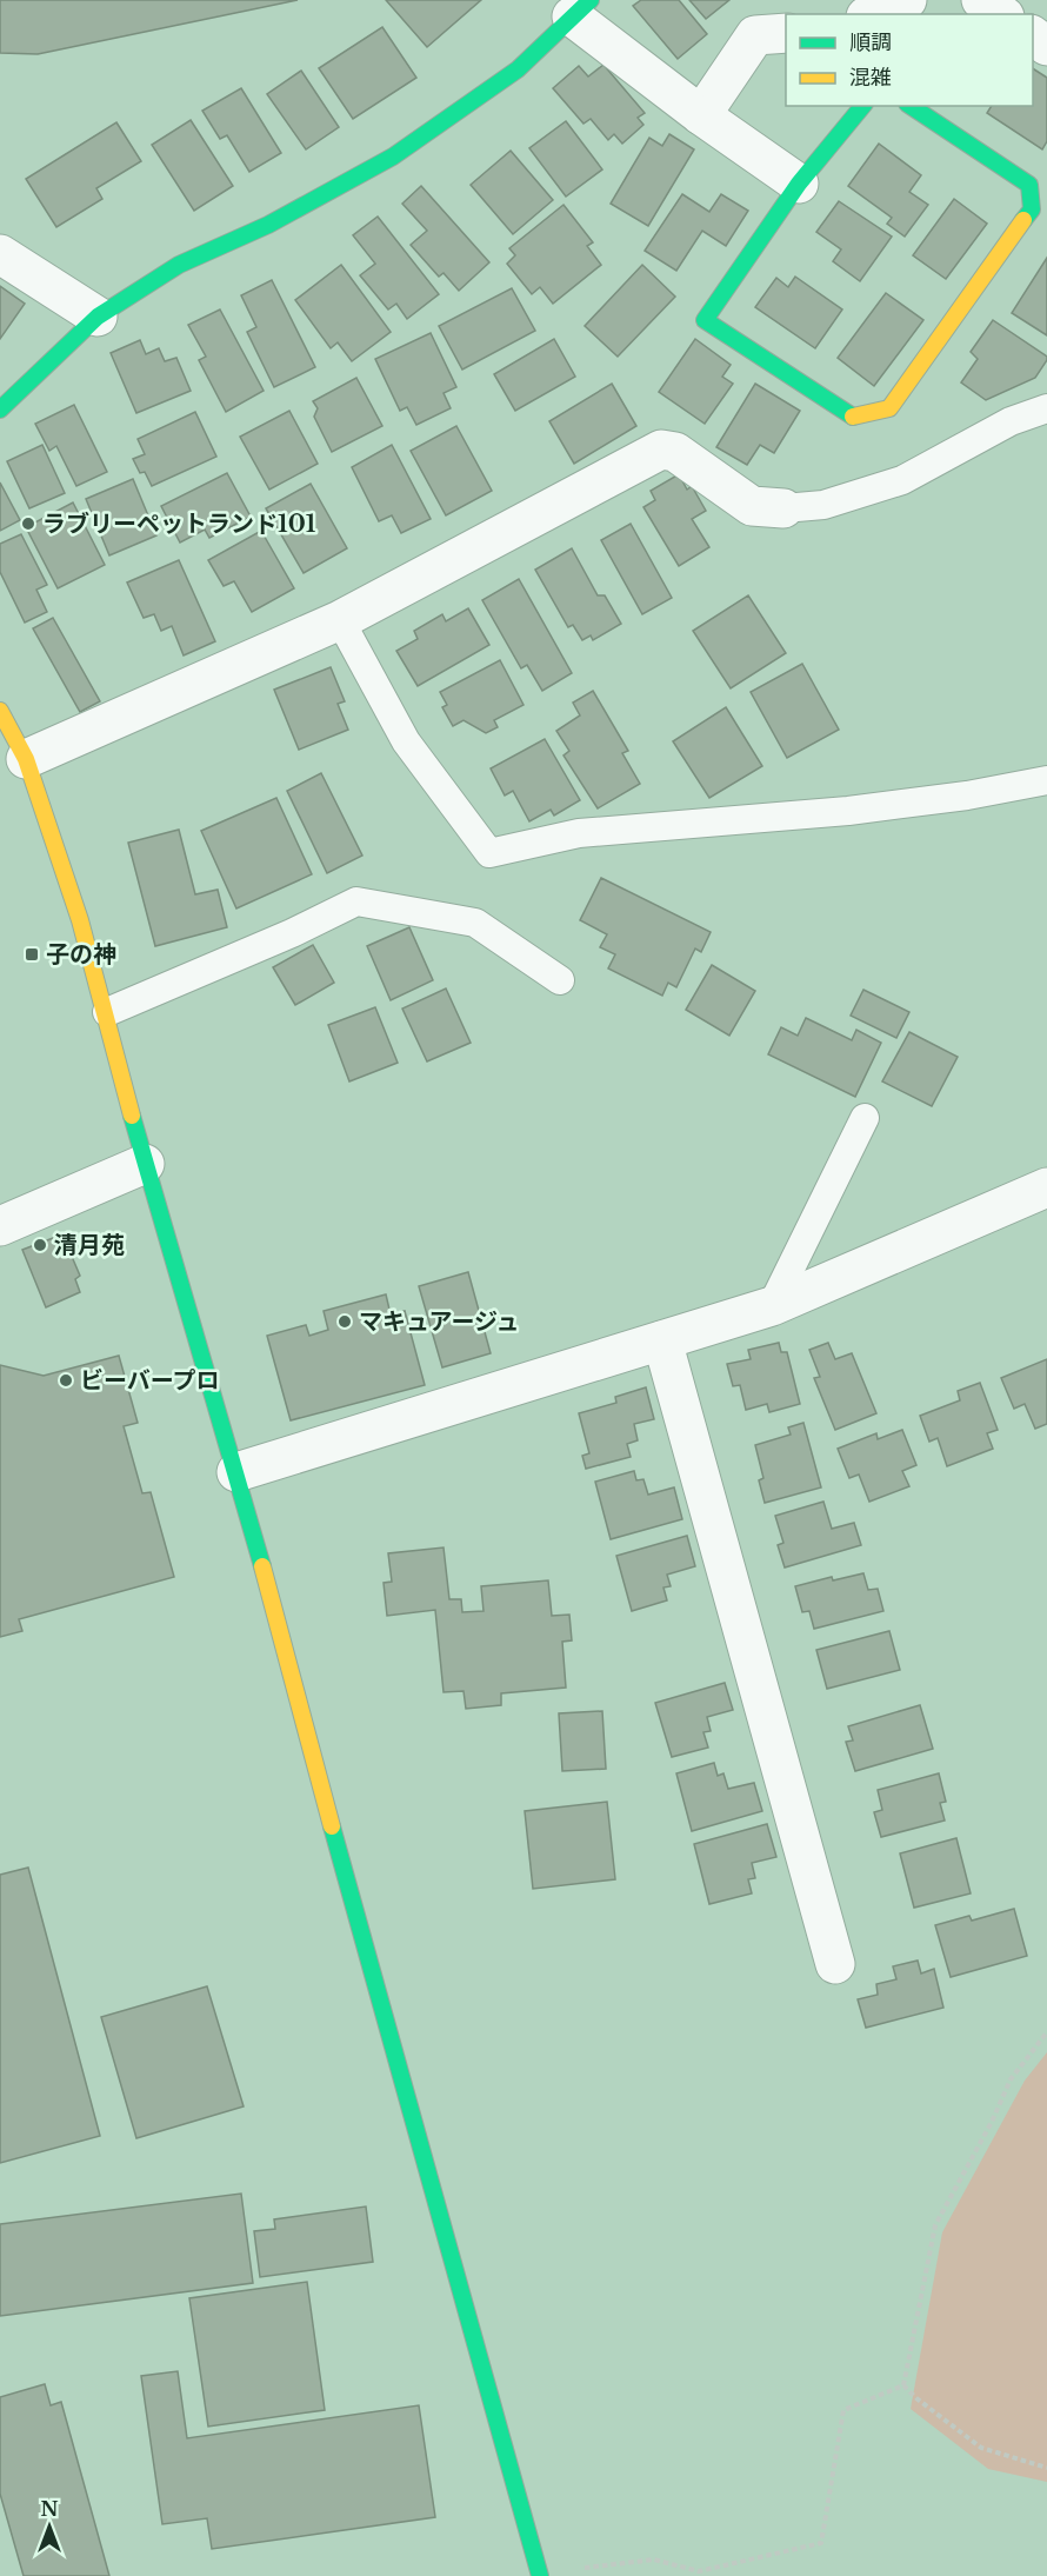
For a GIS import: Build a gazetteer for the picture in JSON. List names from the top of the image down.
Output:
{
  "places": {
    "other": [
      "ラブリーペットランド101",
      "清月苑",
      "マキュアージュ",
      "ビーバープロ"
    ],
    "transit": ["子の神"]
  },
  "legend": ["順調", "混雑"],
  "north": "top"
}
